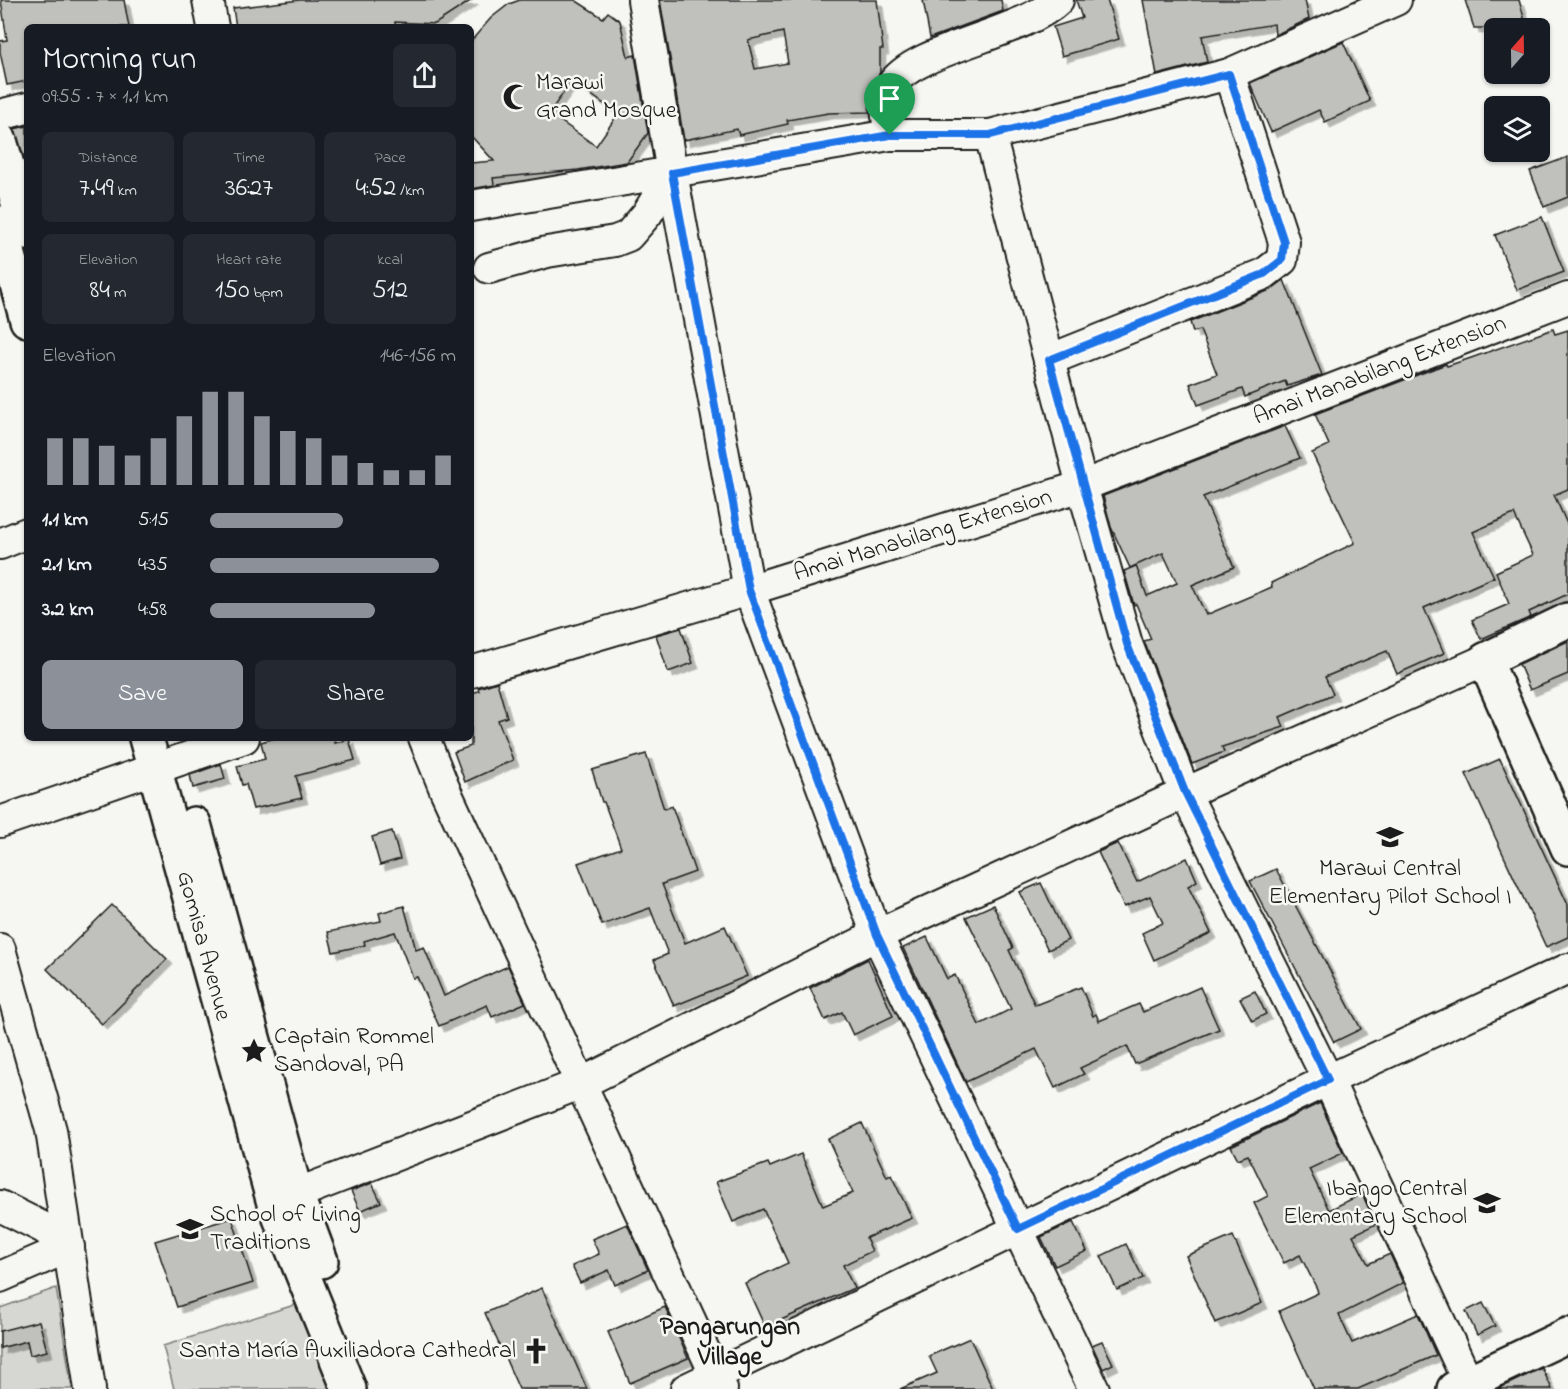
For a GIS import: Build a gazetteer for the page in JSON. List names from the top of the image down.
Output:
{
  "streets": {
    "main road": ["Gomisa Avenue"],
    "street": ["Amai Manabilang Extension"]
  },
  "districts": ["Pangarungan Village"],
  "places": {
    "mosque": ["Marawi Grand Mosque"],
    "school or university": ["Marawi Central Elementary Pilot School I", "Ibango Central Elementary School", "School of Living Traditions"],
    "place": ["Captain Rommel Sandoval, PA"],
    "church": ["Santa María Auxiliadora Cathedral"]
  },
  "north": "top",
  "page": {
    "heading": ["Morning run", "09:55 · 7 × 1.1 km"],
    "stats": [
      ["Distance", "7.49 km"],
      ["Time", "36:27"],
      ["Pace", "4:52 /km"],
      ["Elevation", "84 m"],
      ["Heart rate", "150 bpm"],
      ["kcal", "512"]
    ],
    "chart": ["Elevation", "146–156 m"],
    "list": [
      {
        "name": "1.1 km",
        "note": "5:15"
      },
      {
        "name": "2.1 km",
        "note": "4:35"
      },
      {
        "name": "3.2 km",
        "note": "4:58"
      }
    ],
    "buttons": ["Save", "Share"]
  }
}
